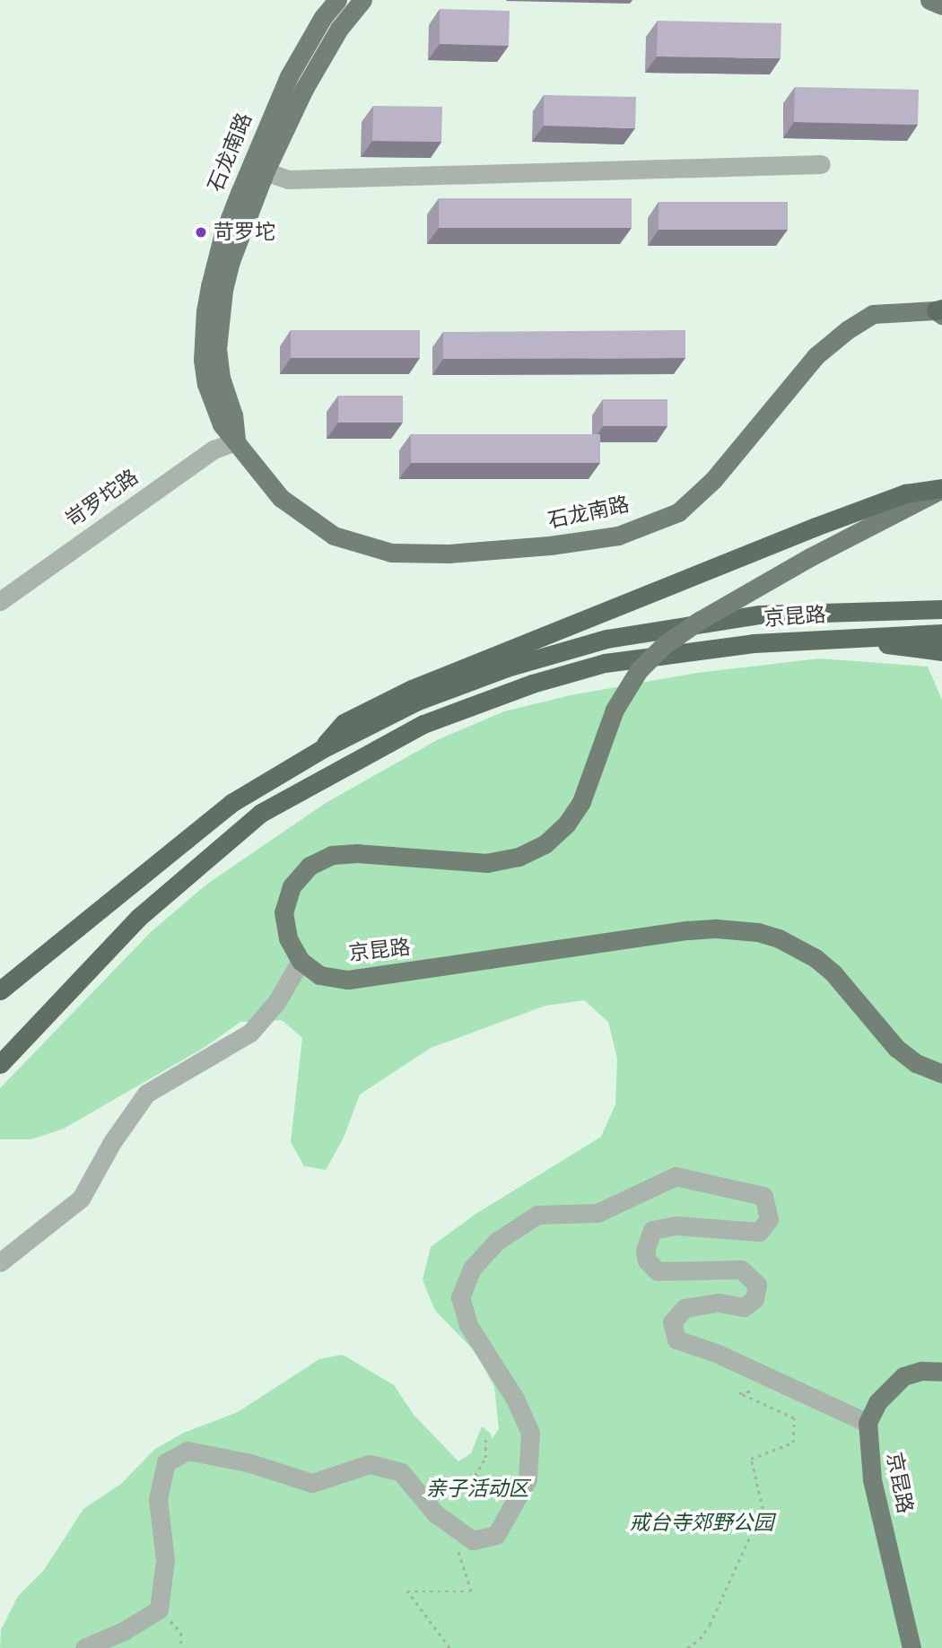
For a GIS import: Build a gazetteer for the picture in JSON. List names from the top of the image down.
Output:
{
  "streets": {
    "highway": ["京昆路"],
    "main road": ["石龙南路"],
    "street": ["岢罗坨路"]
  },
  "crossings": [
    ["石龙南路", "岢罗坨路"]
  ],
  "parks": ["亲子活动区", "戒台寺郊野公园"],
  "places": ["苛罗坨"]
}
